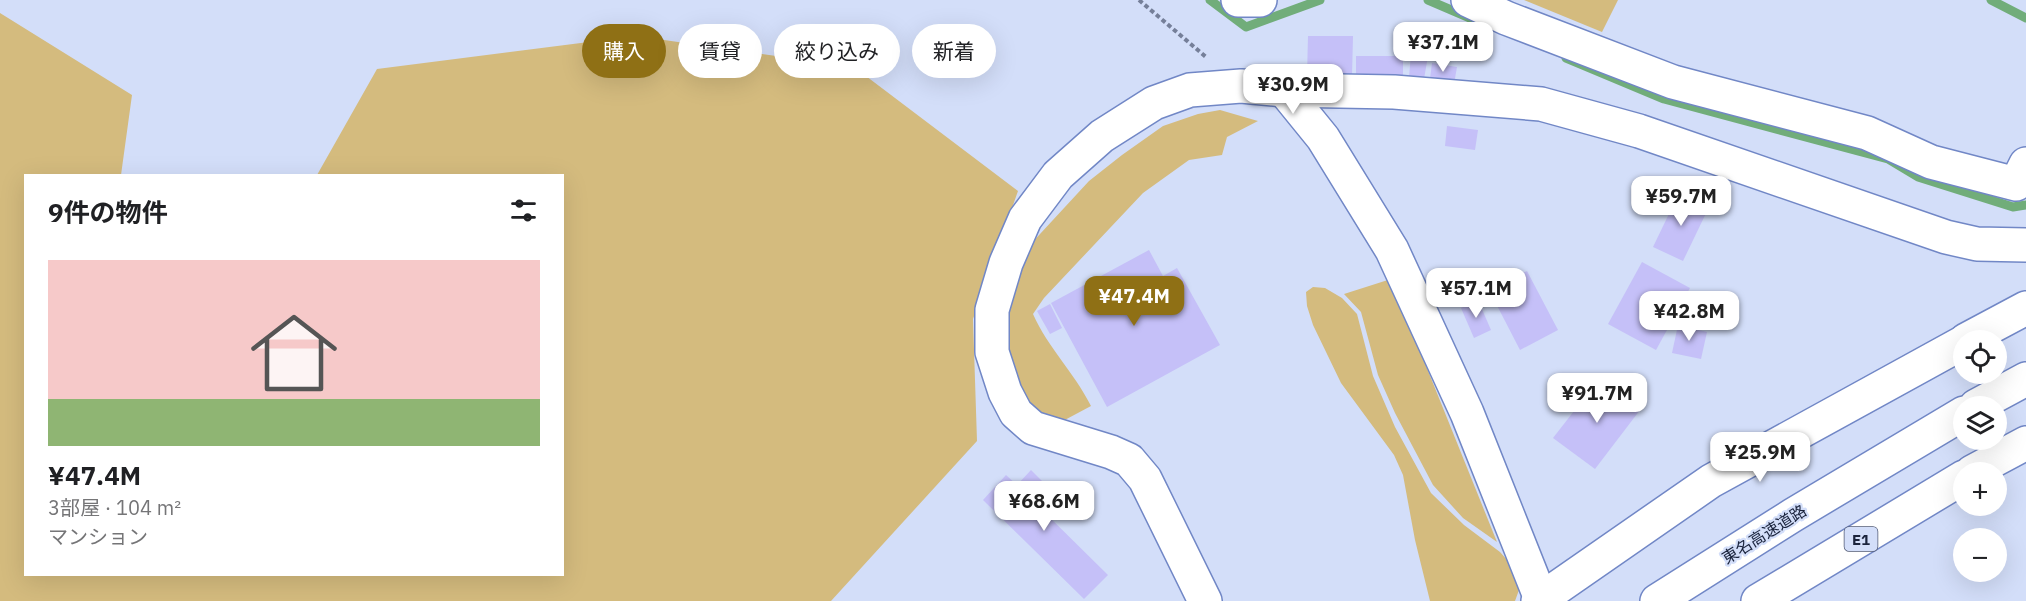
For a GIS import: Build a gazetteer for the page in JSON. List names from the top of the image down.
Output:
{
  "streets": {
    "main road": ["東名高速道路", "E1"]
  },
  "page": {
    "price": [
      "¥37.1M",
      "¥30.9M",
      "¥59.7M",
      "¥57.1M",
      "¥47.4M",
      "¥42.8M",
      "¥91.7M",
      "¥25.9M",
      "¥68.6M"
    ],
    "chip": [
      "購入",
      "賃貸",
      "絞り込み",
      "新着"
    ],
    "heading": "9件の物件",
    "list": [
      {
        "name": "¥47.4M",
        "note": "3部屋 · 104 m² · マンション"
      }
    ],
    "map_buttons": ["+", "−"]
  }
}
